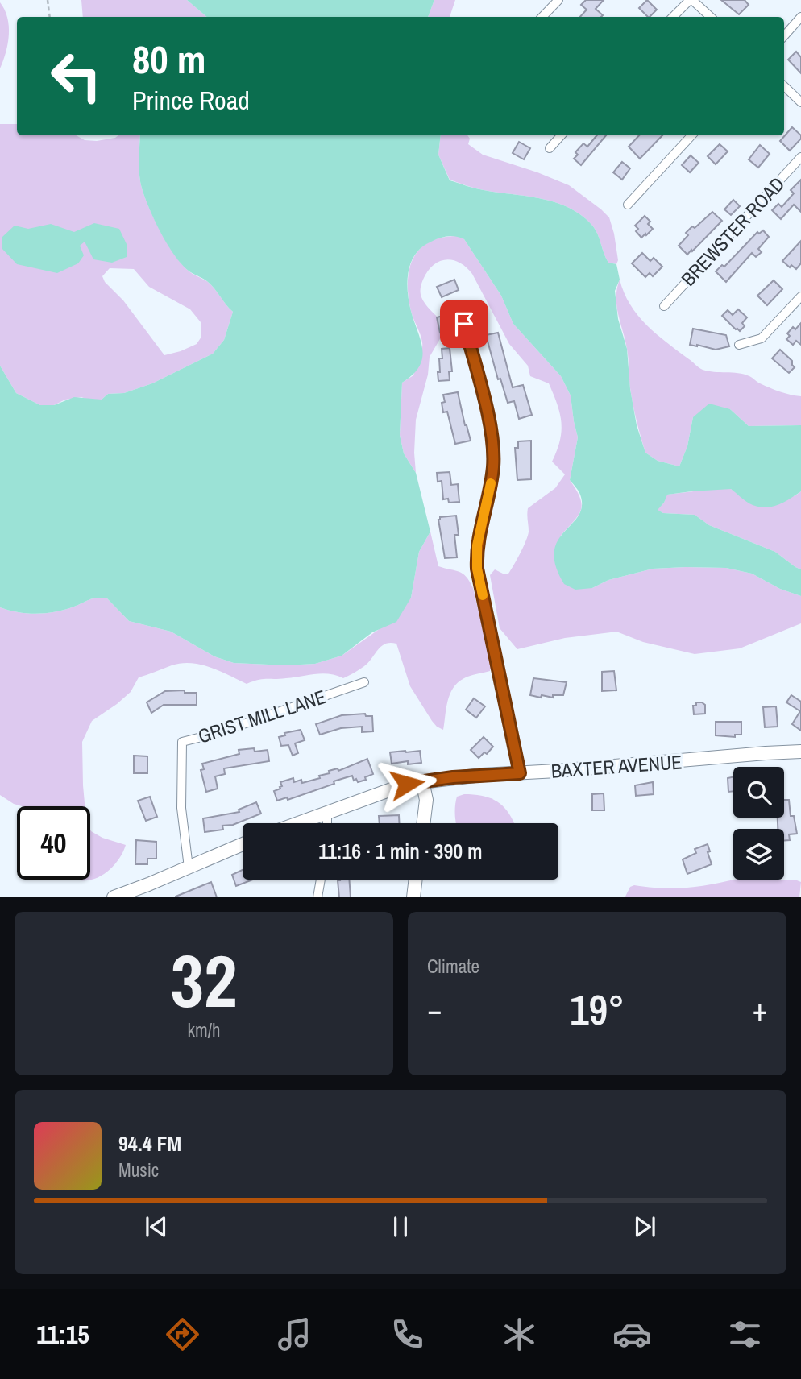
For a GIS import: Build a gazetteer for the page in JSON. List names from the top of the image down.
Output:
{
  "streets": {
    "street": ["BREWSTER ROAD", "GRIST MILL LANE", "BAXTER AVENUE"]
  },
  "page": {
    "turn": ["80 m", "Prince Road"],
    "limit": "40",
    "trip": "11:16 · 1 min · 390 m",
    "tile": [
      ["32", "km/h"],
      "Climate"
    ],
    "heat": ["−", "19°", "+"],
    "song": ["94.4 FM", "Music"],
    "tabs": "11:15"
  }
}
